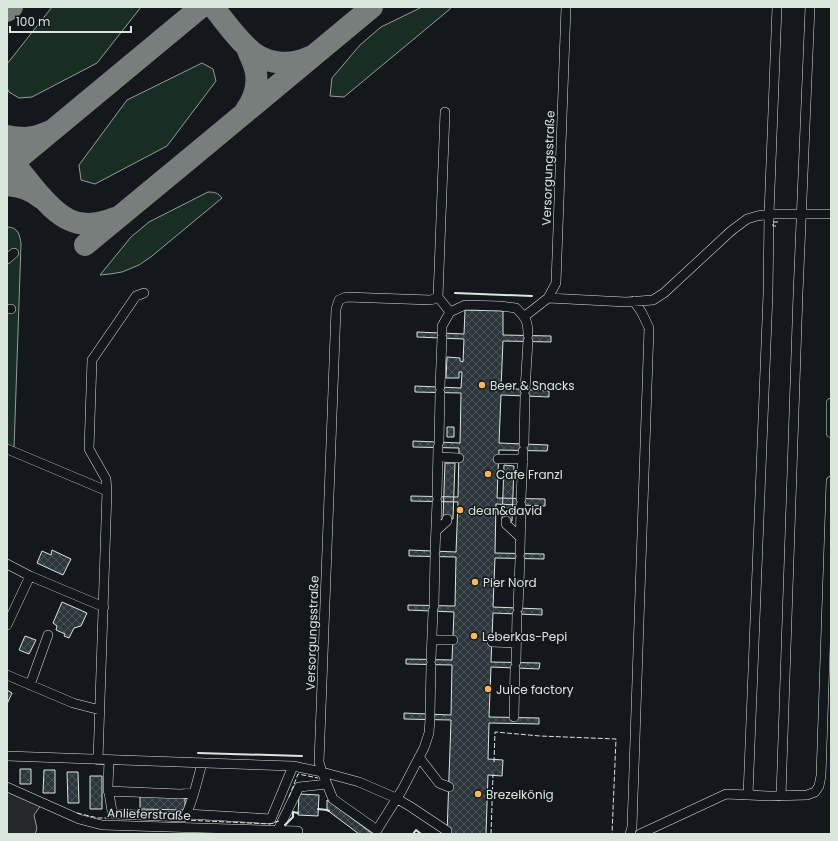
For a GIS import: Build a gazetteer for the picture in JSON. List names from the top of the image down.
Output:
{
  "streets": {
    "street": ["Versorgungsstraße", "Anlieferstraße"]
  },
  "places": [
    "Beer & Snacks",
    "Cafe Franzl",
    "dean&david",
    "Pier Nord",
    "Leberkas-Pepi",
    "Juice factory",
    "Brezelkönig"
  ],
  "scale_bar": "100 m"
}
